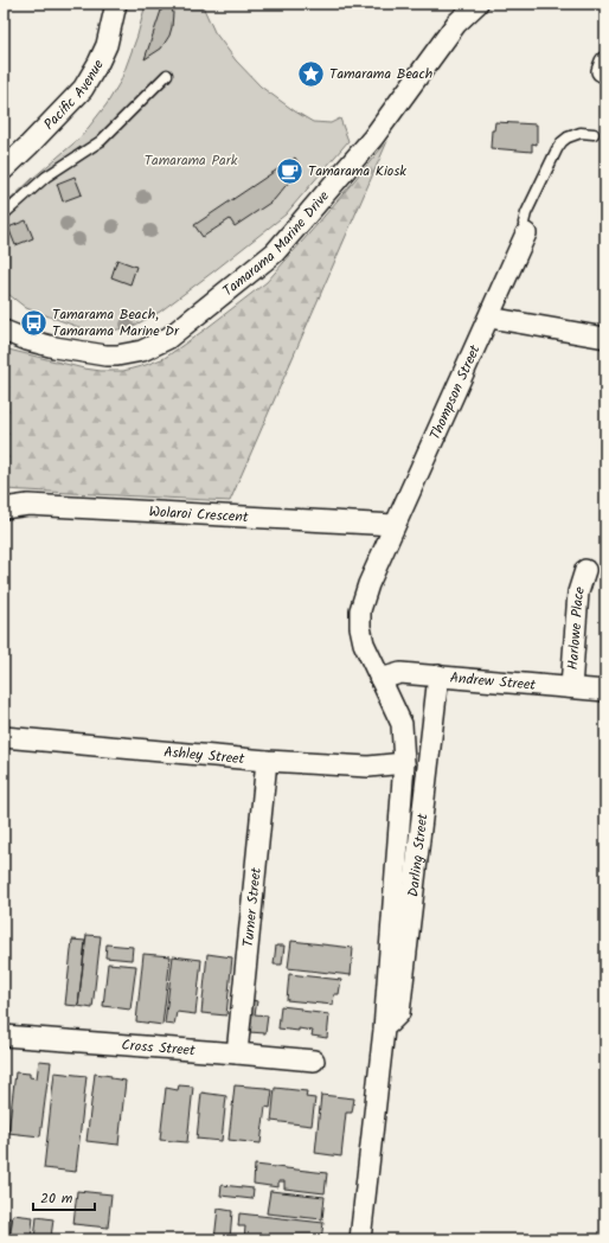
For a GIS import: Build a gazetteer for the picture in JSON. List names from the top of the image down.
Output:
{
  "streets": {
    "street": [
      "Pacific Avenue",
      "Tamarama Marine Drive",
      "Thompson Street",
      "Wolaroi Crescent",
      "Harlowe Place",
      "Andrew Street",
      "Ashley Street",
      "Darling Street",
      "Turner Street",
      "Cross Street"
    ]
  },
  "crossings": [
    ["Thompson Street", "Wolaroi Crescent"],
    ["Thompson Street", "Andrew Street"],
    ["Thompson Street", "Darling Street"],
    ["Harlowe Place", "Andrew Street"],
    ["Andrew Street", "Darling Street"],
    ["Ashley Street", "Darling Street"],
    ["Ashley Street", "Turner Street"],
    ["Turner Street", "Cross Street"]
  ],
  "parks": ["Tamarama Park"],
  "places": {
    "place": ["Tamarama Beach"],
    "cafe": ["Tamarama Kiosk"],
    "bus stop": ["Tamarama Beach, Tamarama Marine Dr"]
  },
  "scale_bar": "20 m"
}
